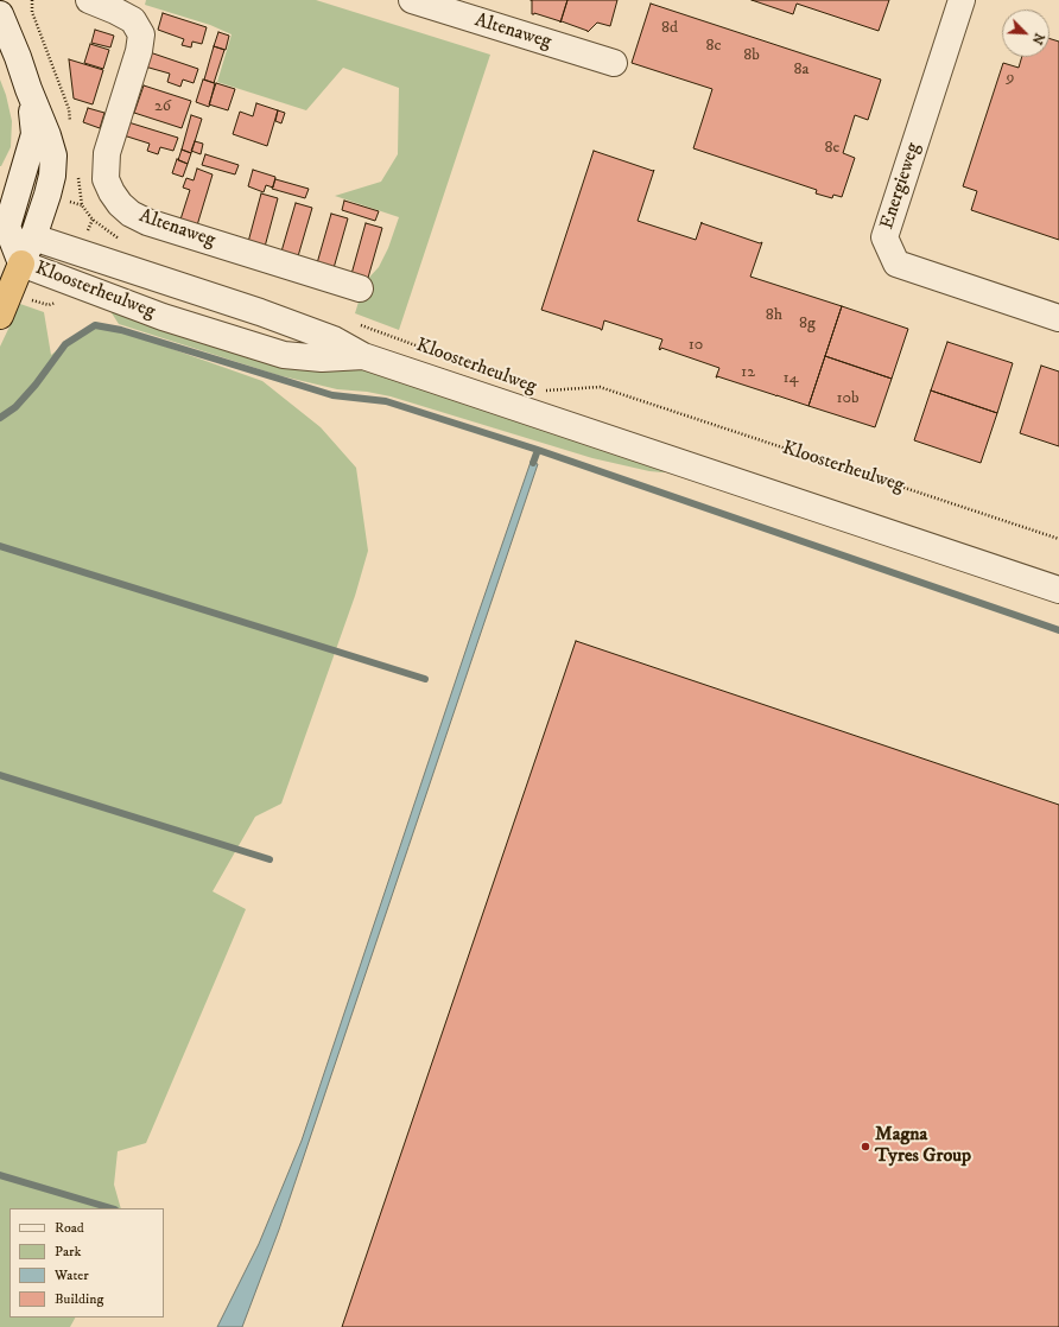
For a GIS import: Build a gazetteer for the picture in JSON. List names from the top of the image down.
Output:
{
  "streets": {
    "street": ["Altenaweg", "Energieweg", "Kloosterheulweg"]
  },
  "places": ["Magna Tyres Group"],
  "house_numbers": [
    "8d",
    "8c",
    "8b",
    "8a",
    "9",
    "26",
    "8e",
    "8h",
    "8g",
    "10",
    "12",
    "14",
    "10b"
  ],
  "legend": [
    "Road",
    "Park",
    "Water",
    "Building"
  ],
  "north": "bottom right"
}
